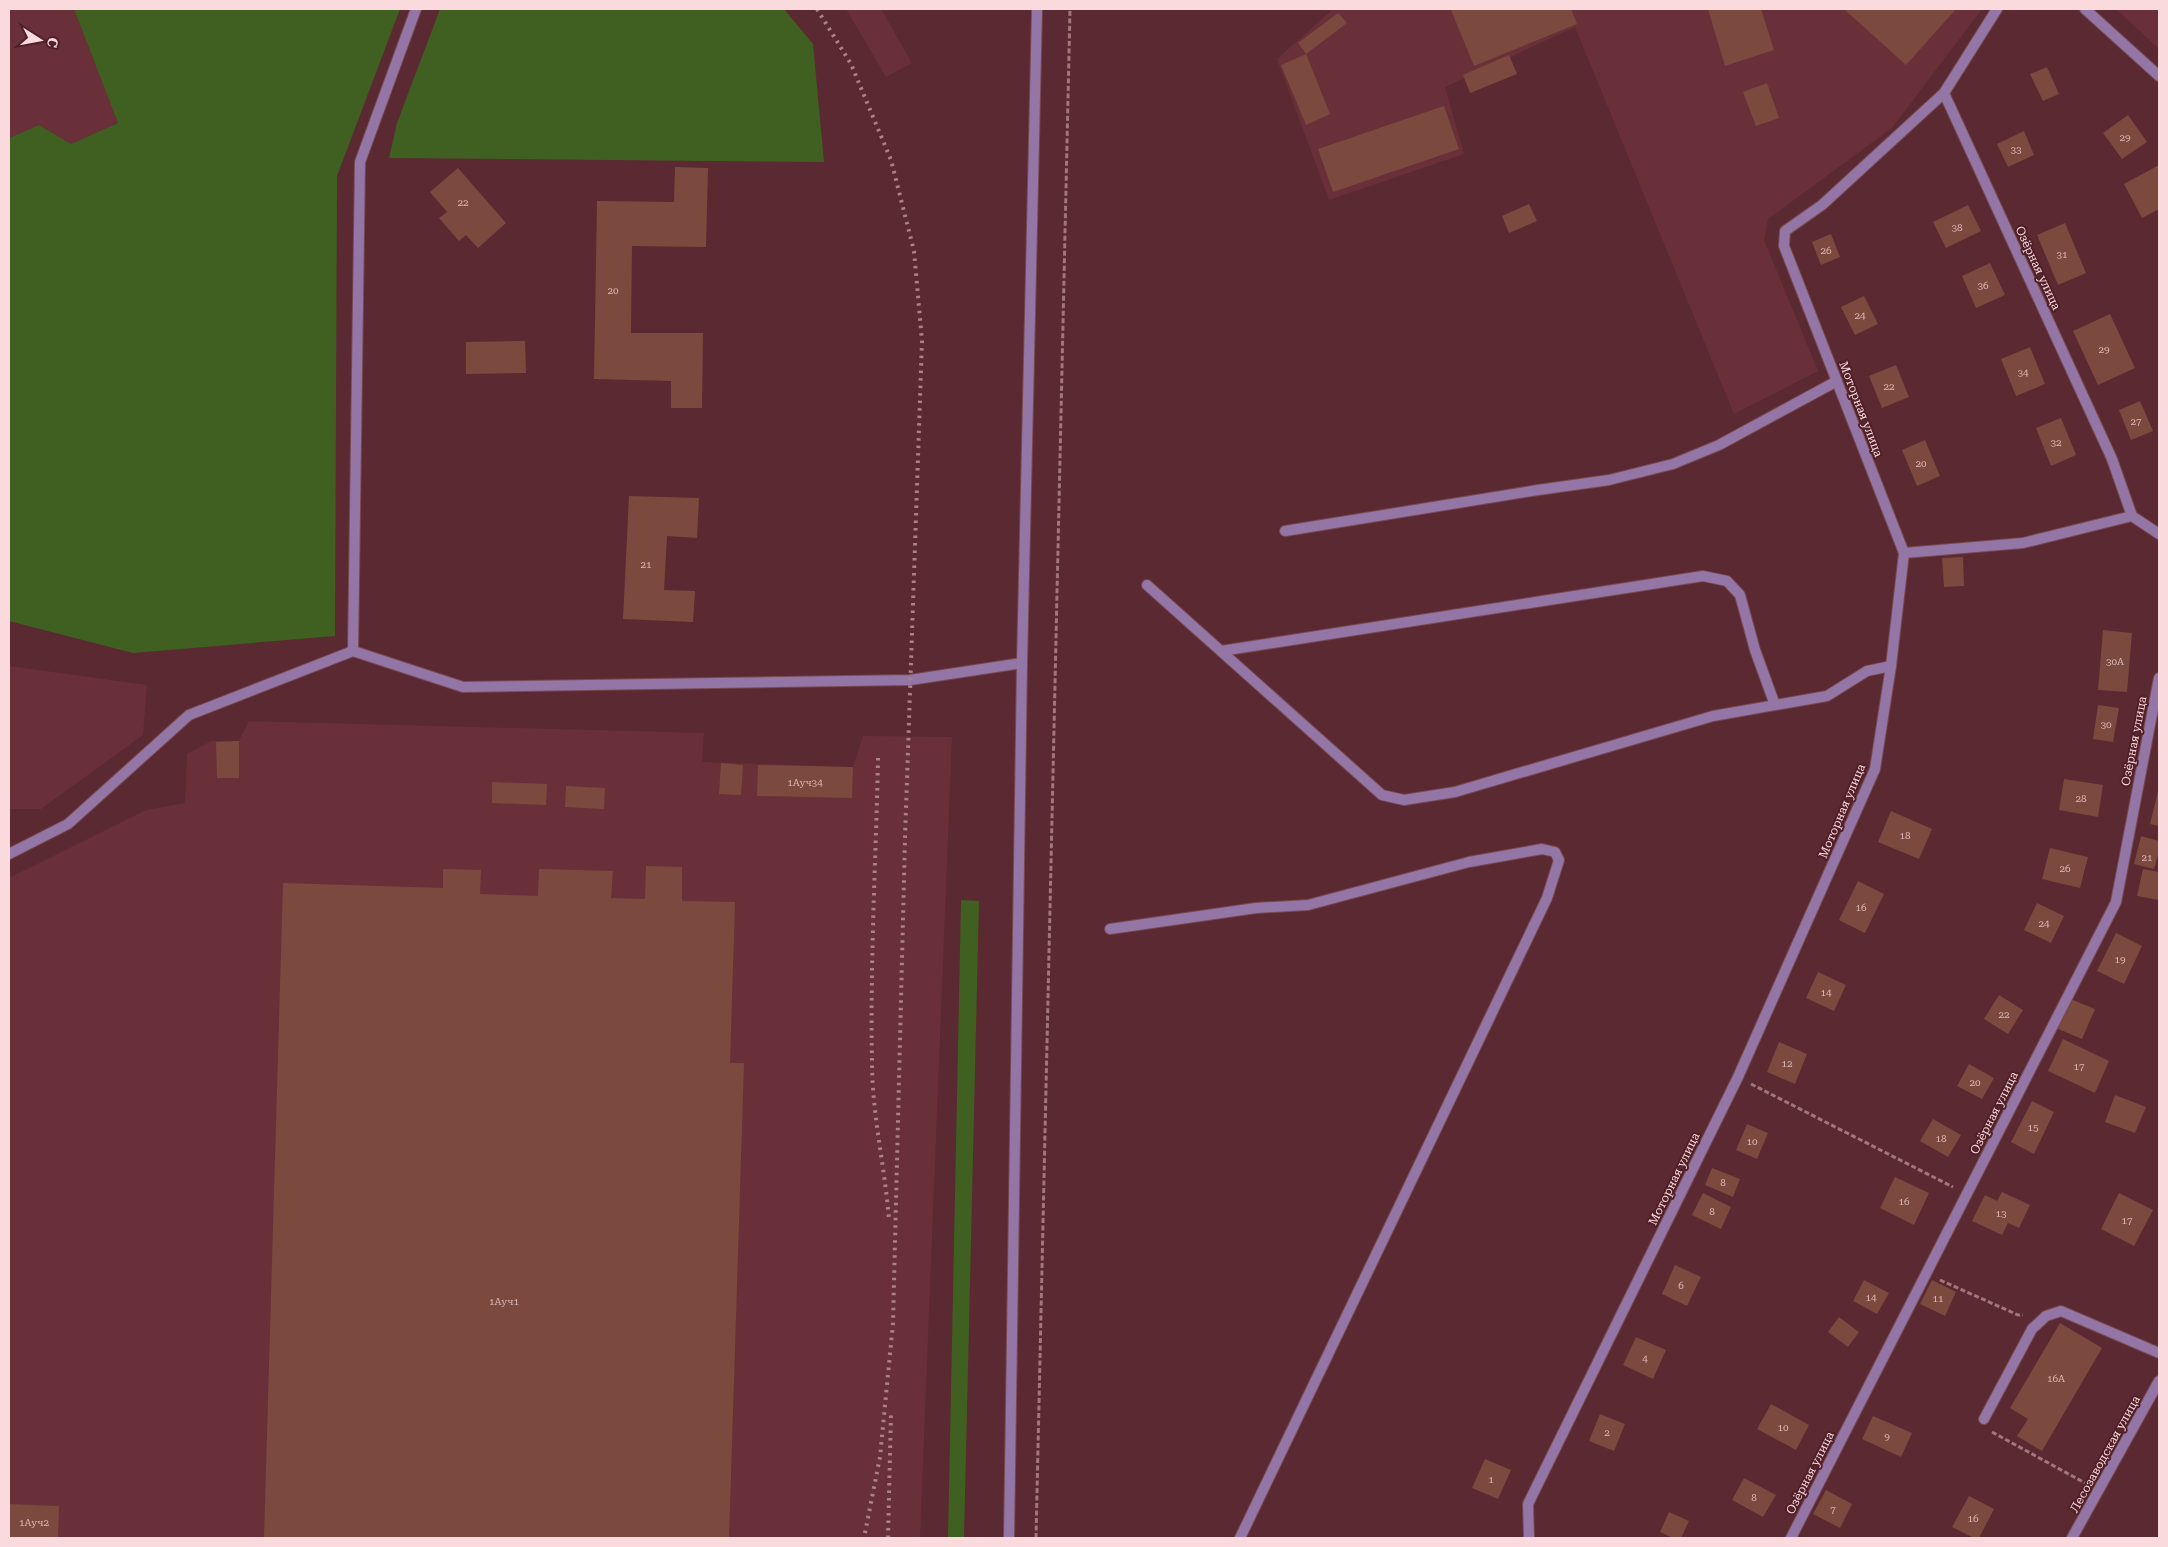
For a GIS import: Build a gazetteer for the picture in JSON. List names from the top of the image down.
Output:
{
  "streets": {
    "street": ["Озёрная улица", "Моторная улица", "Лесозаводская улица"]
  },
  "crossings": [
    ["Озёрная улица", "Моторная улица"]
  ],
  "house_numbers": [
    "29",
    "33",
    "22",
    "38",
    "26",
    "31",
    "36",
    "20",
    "24",
    "29",
    "34",
    "22",
    "27",
    "32",
    "20",
    "21",
    "30А",
    "30",
    "1Ауч34",
    "28",
    "18",
    "21",
    "26",
    "16",
    "24",
    "19",
    "14",
    "22",
    "12",
    "17",
    "20",
    "15",
    "18",
    "10",
    "8",
    "16",
    "8",
    "13",
    "17",
    "6",
    "14",
    "11",
    "1Ауч1",
    "4",
    "16А",
    "10",
    "2",
    "9",
    "1",
    "8",
    "7",
    "16",
    "1Ауч2"
  ],
  "north": "right"
}
